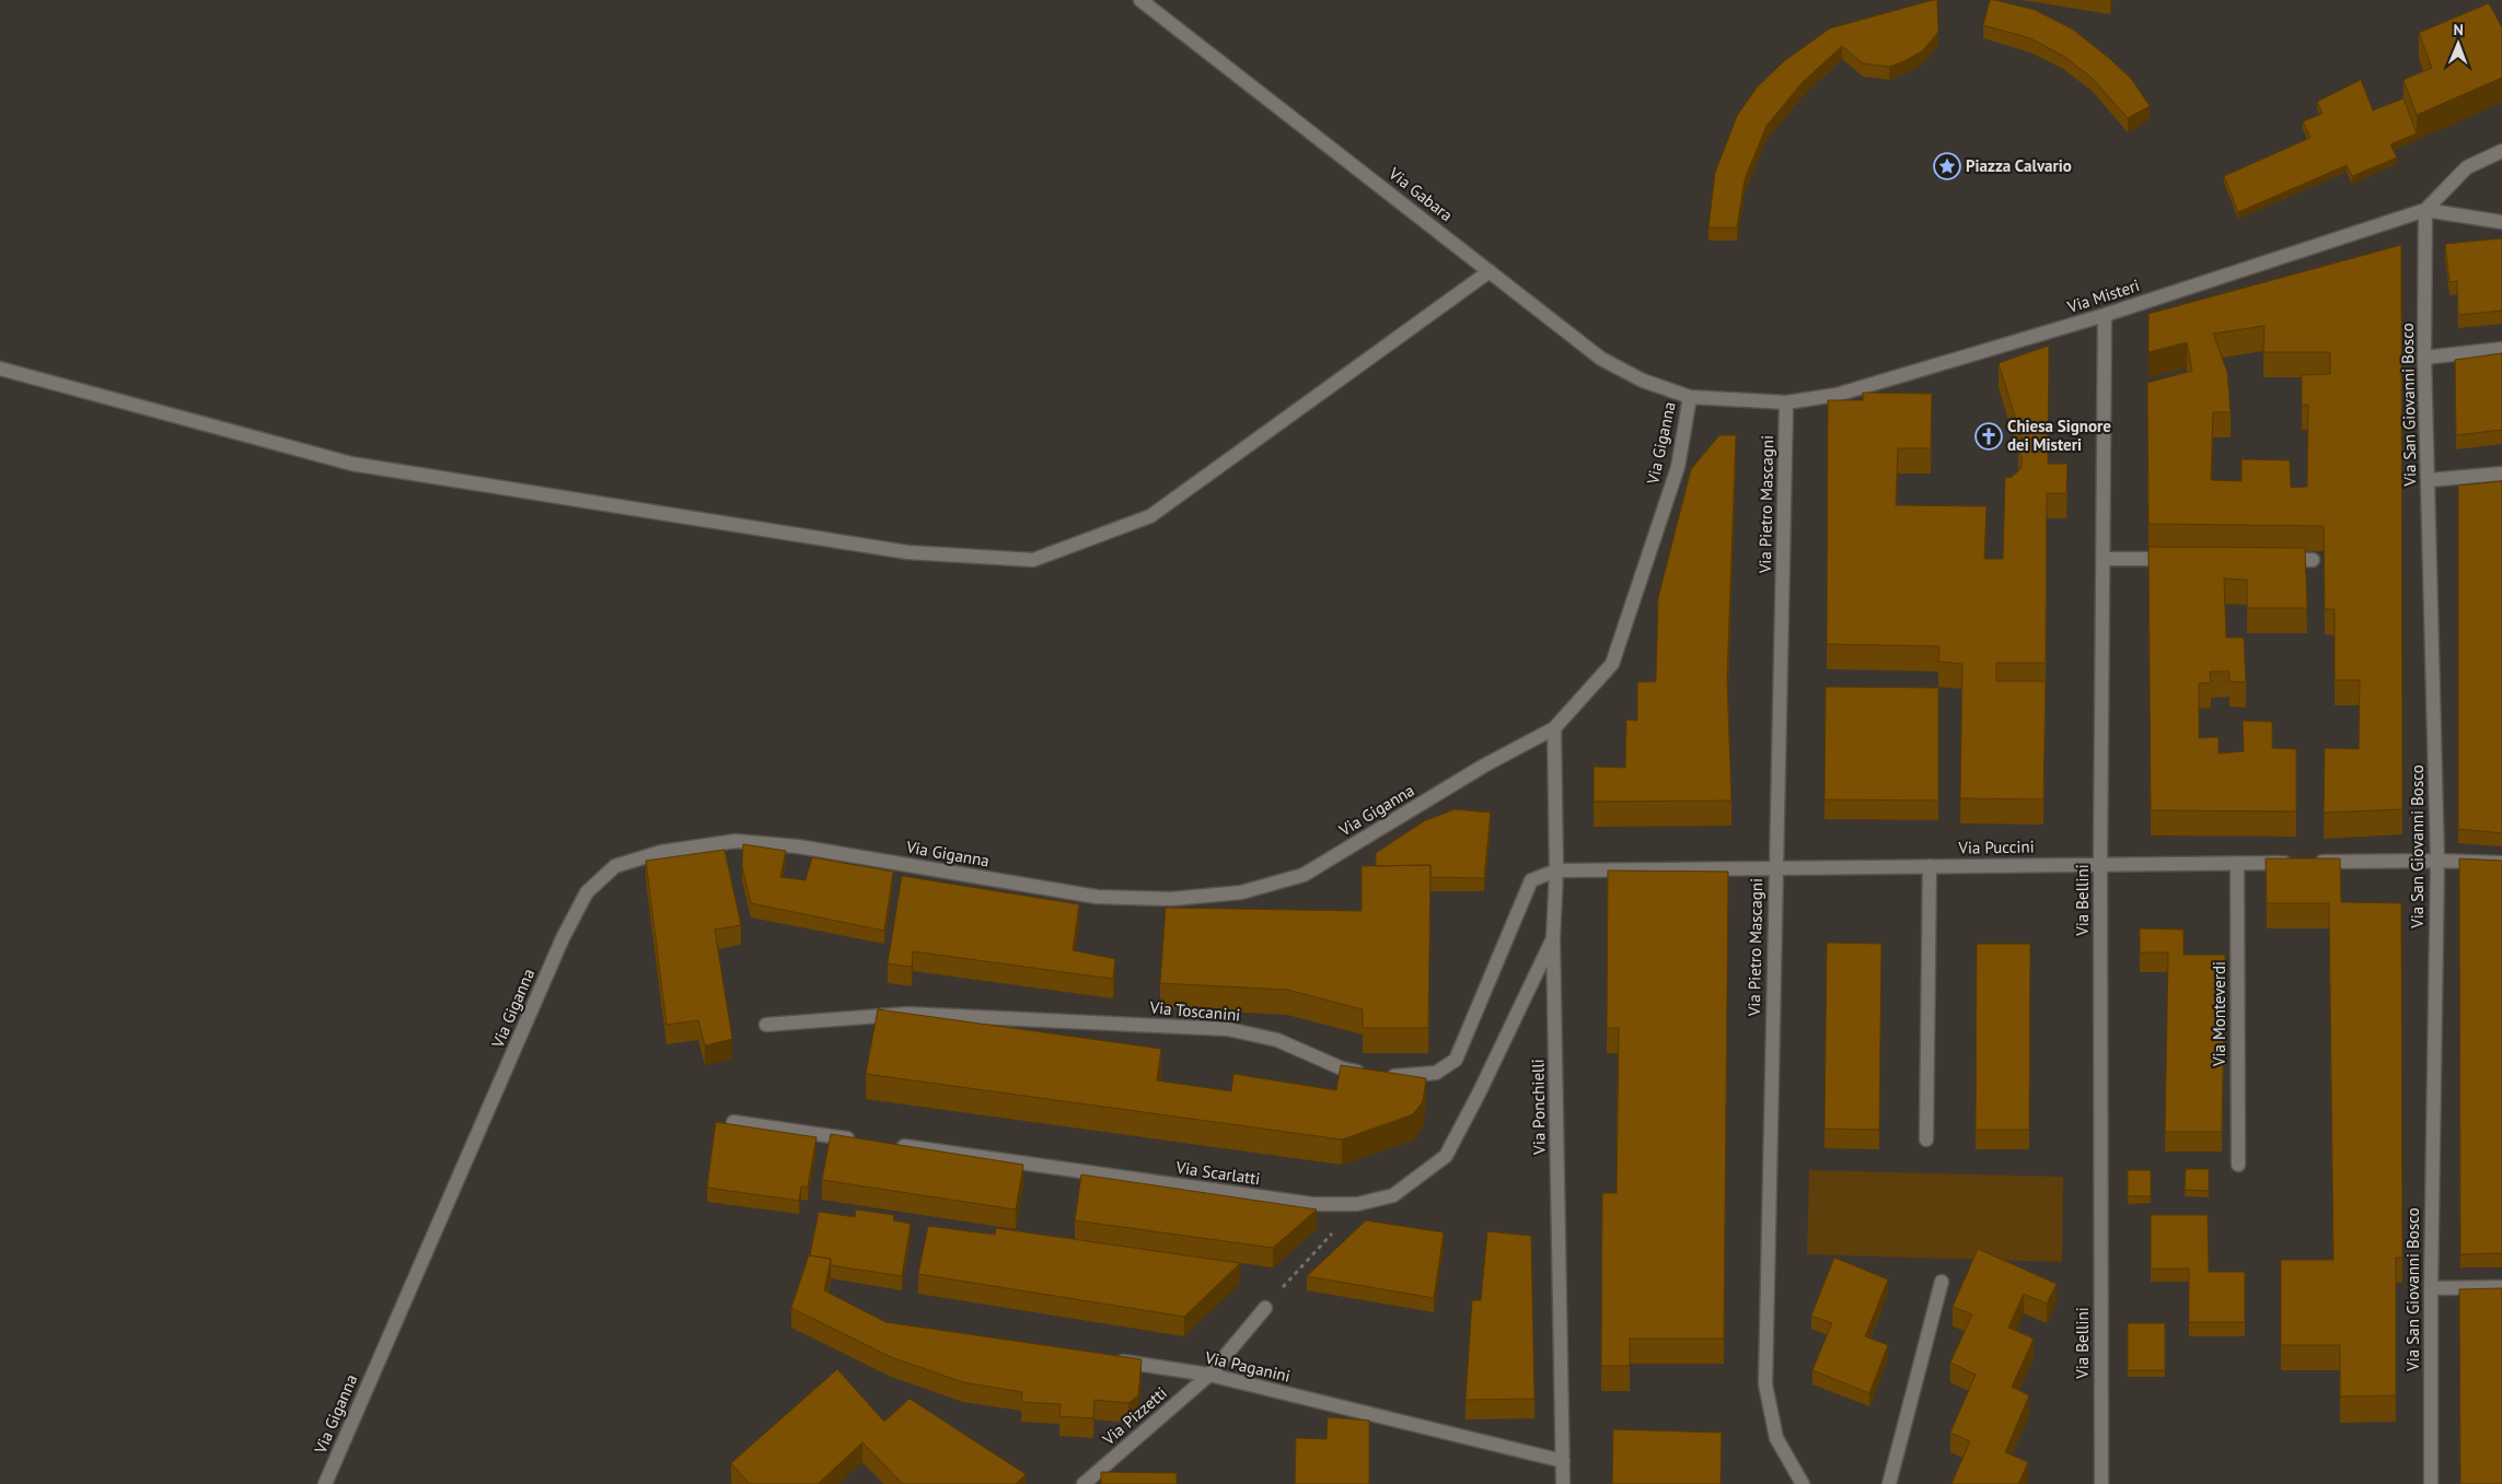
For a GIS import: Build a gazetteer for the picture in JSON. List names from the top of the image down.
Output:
{
  "streets": {
    "street": [
      "Via Gabara",
      "Via Misteri",
      "Via San Giovanni Bosco",
      "Via Giganna",
      "Via Pietro Mascagni",
      "Via Puccini",
      "Via Bellini",
      "Via Toscanini",
      "Via Monteverdi",
      "Via Ponchielli",
      "Via Scarlatti",
      "Via Paganini",
      "Via Pizzetti"
    ]
  },
  "crossings": [
    ["Via Gabara", "Via Misteri"],
    ["Via Gabara", "Via Giganna"],
    ["Via Misteri", "Via San Giovanni Bosco"],
    ["Via Misteri", "Via Giganna"],
    ["Via Misteri", "Via Pietro Mascagni"],
    ["Via Misteri", "Via Bellini"],
    ["Via San Giovanni Bosco", "Via Puccini"],
    ["Via Giganna", "Via Ponchielli"],
    ["Via Pietro Mascagni", "Via Puccini"],
    ["Via Puccini", "Via Bellini"],
    ["Via Puccini", "Via Toscanini"],
    ["Via Puccini", "Via Monteverdi"],
    ["Via Puccini", "Via Ponchielli"],
    ["Via Toscanini", "Via Ponchielli"],
    ["Via Ponchielli", "Via Scarlatti"],
    ["Via Ponchielli", "Via Paganini"],
    ["Via Paganini", "Via Pizzetti"]
  ],
  "places": {
    "place": ["Piazza Calvario"],
    "church": ["Chiesa Signore dei Misteri"]
  },
  "north": "top"
}
